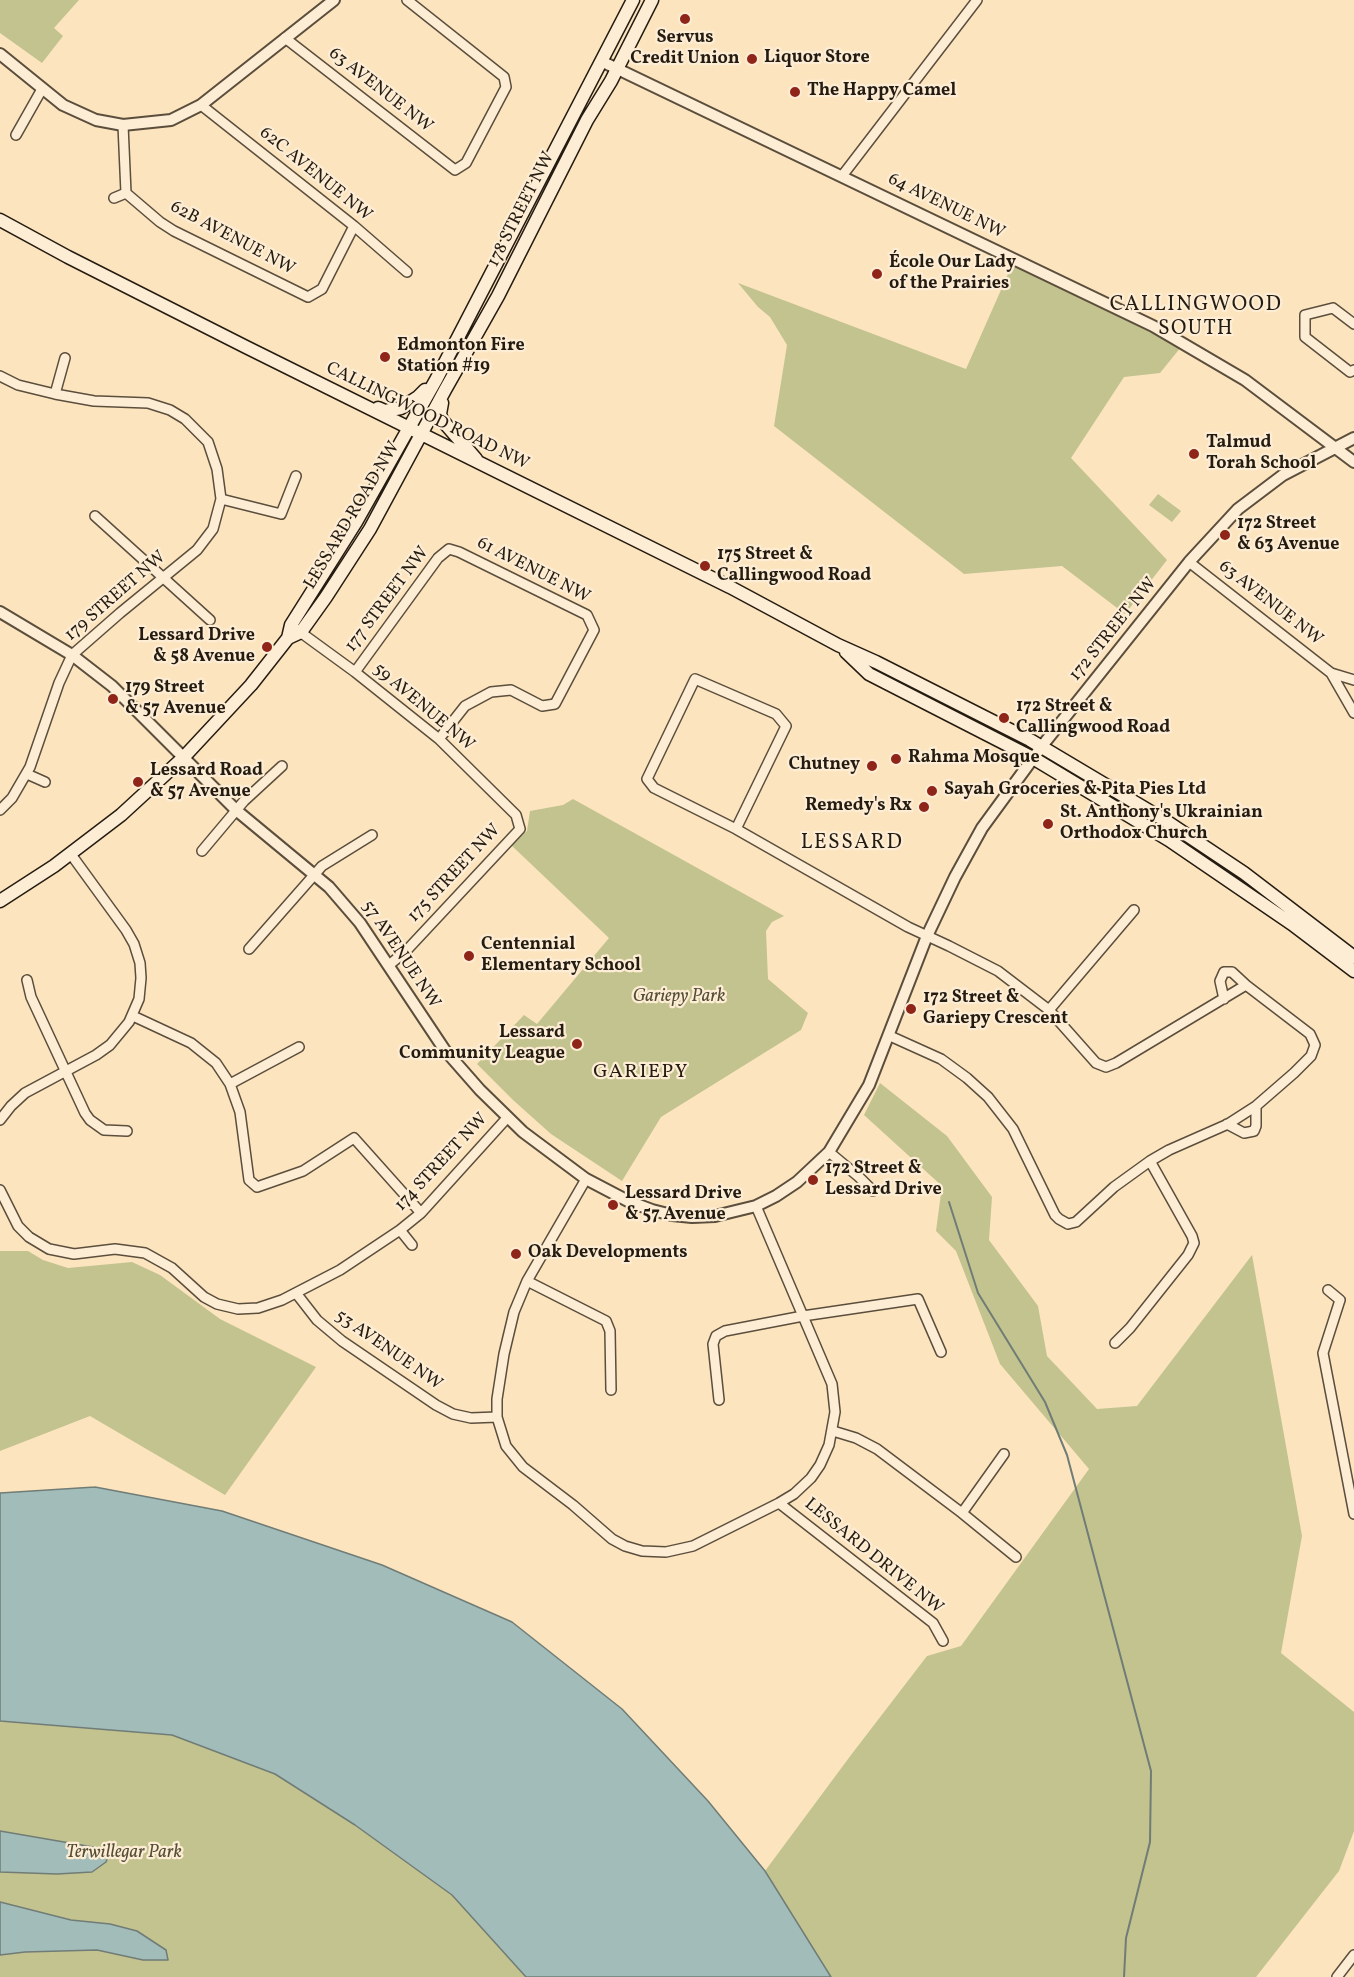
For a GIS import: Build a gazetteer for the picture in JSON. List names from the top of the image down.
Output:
{
  "streets": {
    "main road": ["178 STREET NW", "CALLINGWOOD ROAD NW", "LESSARD ROAD NW"],
    "street": [
      "63 AVENUE NW",
      "62C AVENUE NW",
      "64 AVENUE NW",
      "62B AVENUE NW",
      "61 AVENUE NW",
      "179 STREET NW",
      "177 STREET NW",
      "172 STREET NW",
      "59 AVENUE NW",
      "175 STREET NW",
      "57 AVENUE NW",
      "174 STREET NW",
      "53 AVENUE NW",
      "LESSARD DRIVE NW"
    ]
  },
  "crossings": [
    ["63 AVENUE NW", "172 STREET NW"],
    ["62C AVENUE NW", "62B AVENUE NW"],
    ["64 AVENUE NW", "178 STREET NW"],
    ["64 AVENUE NW", "172 STREET NW"],
    ["178 STREET NW", "CALLINGWOOD ROAD NW"],
    ["178 STREET NW", "LESSARD ROAD NW"],
    ["CALLINGWOOD ROAD NW", "LESSARD ROAD NW"],
    ["CALLINGWOOD ROAD NW", "172 STREET NW"],
    ["LESSARD ROAD NW", "59 AVENUE NW"],
    ["LESSARD ROAD NW", "57 AVENUE NW"],
    ["61 AVENUE NW", "177 STREET NW"],
    ["61 AVENUE NW", "59 AVENUE NW"],
    ["179 STREET NW", "57 AVENUE NW"],
    ["177 STREET NW", "59 AVENUE NW"],
    ["172 STREET NW", "57 AVENUE NW"],
    ["172 STREET NW", "LESSARD DRIVE NW"],
    ["59 AVENUE NW", "175 STREET NW"],
    ["175 STREET NW", "57 AVENUE NW"],
    ["57 AVENUE NW", "174 STREET NW"],
    ["57 AVENUE NW", "LESSARD DRIVE NW"],
    ["174 STREET NW", "53 AVENUE NW"],
    ["53 AVENUE NW", "LESSARD DRIVE NW"]
  ],
  "districts": ["CALLINGWOOD SOUTH", "LESSARD", "GARIEPY"],
  "parks": ["Gariepy Park", "Terwillegar Park"],
  "places": [
    "Servus Credit Union",
    "Liquor Store",
    "The Happy Camel",
    "École Our Lady of the Prairies",
    "Edmonton Fire Station #19",
    "Talmud Torah School",
    "172 Street & 63 Avenue",
    "175 Street & Callingwood Road",
    "Lessard Drive & 58 Avenue",
    "179 Street & 57 Avenue",
    "172 Street & Callingwood Road",
    "Rahma Mosque",
    "Chutney",
    "Lessard Road & 57 Avenue",
    "Sayah Groceries & Pita Pies Ltd",
    "Remedy's Rx",
    "St. Anthony's Ukrainian Orthodox Church",
    "Centennial Elementary School",
    "172 Street & Gariepy Crescent",
    "Lessard Community League",
    "172 Street & Lessard Drive",
    "Lessard Drive & 57 Avenue",
    "Oak Developments"
  ]
}
